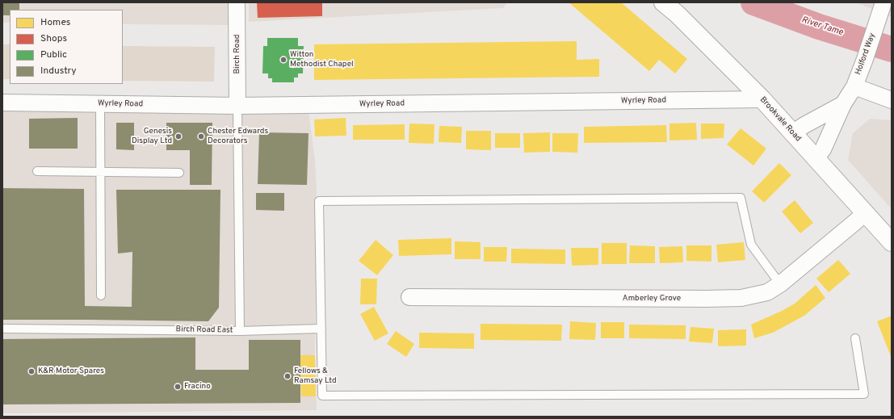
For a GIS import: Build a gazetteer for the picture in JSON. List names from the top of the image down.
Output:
{
  "streets": {
    "main road": ["Brookvale Road"],
    "street": [
      "Birch Road",
      "Holford Way",
      "Wyrley Road",
      "Amberley Grove"
    ],
    "lane": ["Birch Road East"]
  },
  "crossings": [
    ["Birch Road", "Wyrley Road"],
    ["Birch Road", "Birch Road East"],
    ["Holford Way", "Brookvale Road"],
    ["Wyrley Road", "Brookvale Road"],
    ["Wyrley Road", "Birch Road East"],
    ["Brookvale Road", "Amberley Grove"]
  ],
  "water": ["River Tame"],
  "places": [
    "Witton Methodist Chapel",
    "Genesis Display Ltd",
    "Chester Edwards Decorators",
    "K&R Motor Spares",
    "Fellows & Ramsay Ltd",
    "Fracino"
  ],
  "legend": [
    "Homes",
    "Shops",
    "Public",
    "Industry"
  ]
}
